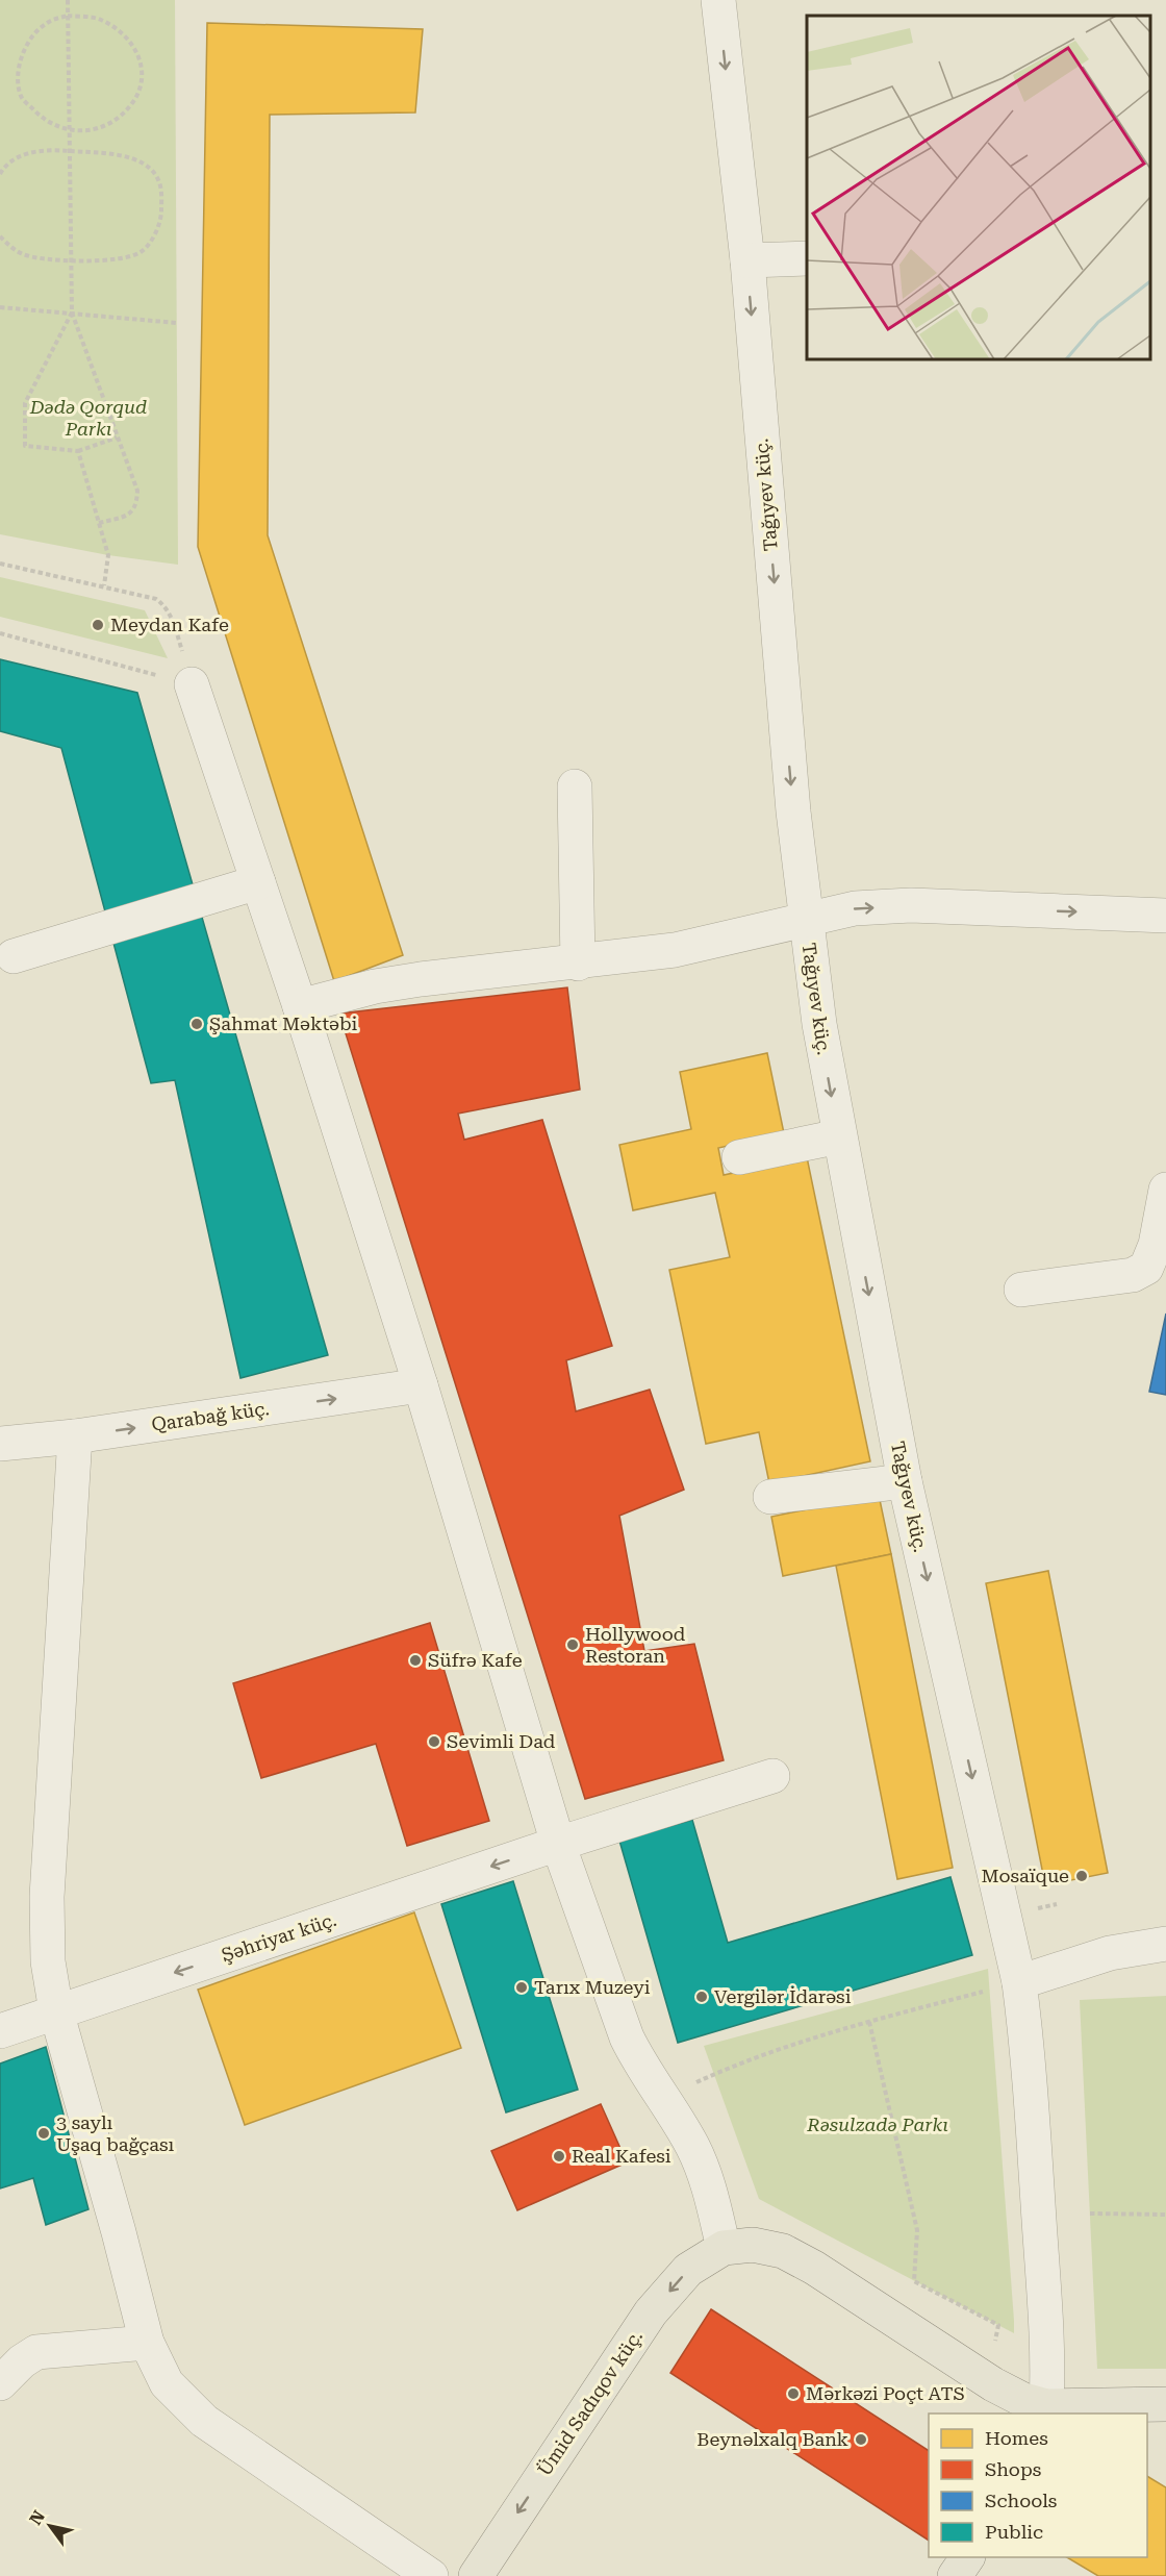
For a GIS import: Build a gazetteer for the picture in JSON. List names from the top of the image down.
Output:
{
  "streets": {
    "main road": ["Ümid Sadıqov küç."],
    "street": ["Tağıyev küç.", "Qarabağ küç.", "Şəhriyar küç."]
  },
  "one_way": [
    "Tağıyev küç.",
    "Qarabağ küç.",
    "Şəhriyar küç.",
    "Ümid Sadıqov küç."
  ],
  "parks": ["Dədə Qorqud Parkı", "Rəsulzadə Parkı"],
  "places": [
    "Meydan Kafe",
    "Şahmat Məktəbi",
    "Hollywood Restoran",
    "Süfrə Kafe",
    "Sevimli Dad",
    "Mosaïque",
    "Tarıx Muzeyi",
    "Vergilər İdarəsi",
    "3 saylı Uşaq bağçası",
    "Real Kafesi",
    "Mərkəzi Poçt ATS",
    "Beynəlxalq Bank"
  ],
  "legend": [
    "Homes",
    "Shops",
    "Schools",
    "Public"
  ],
  "north": "top left"
}
